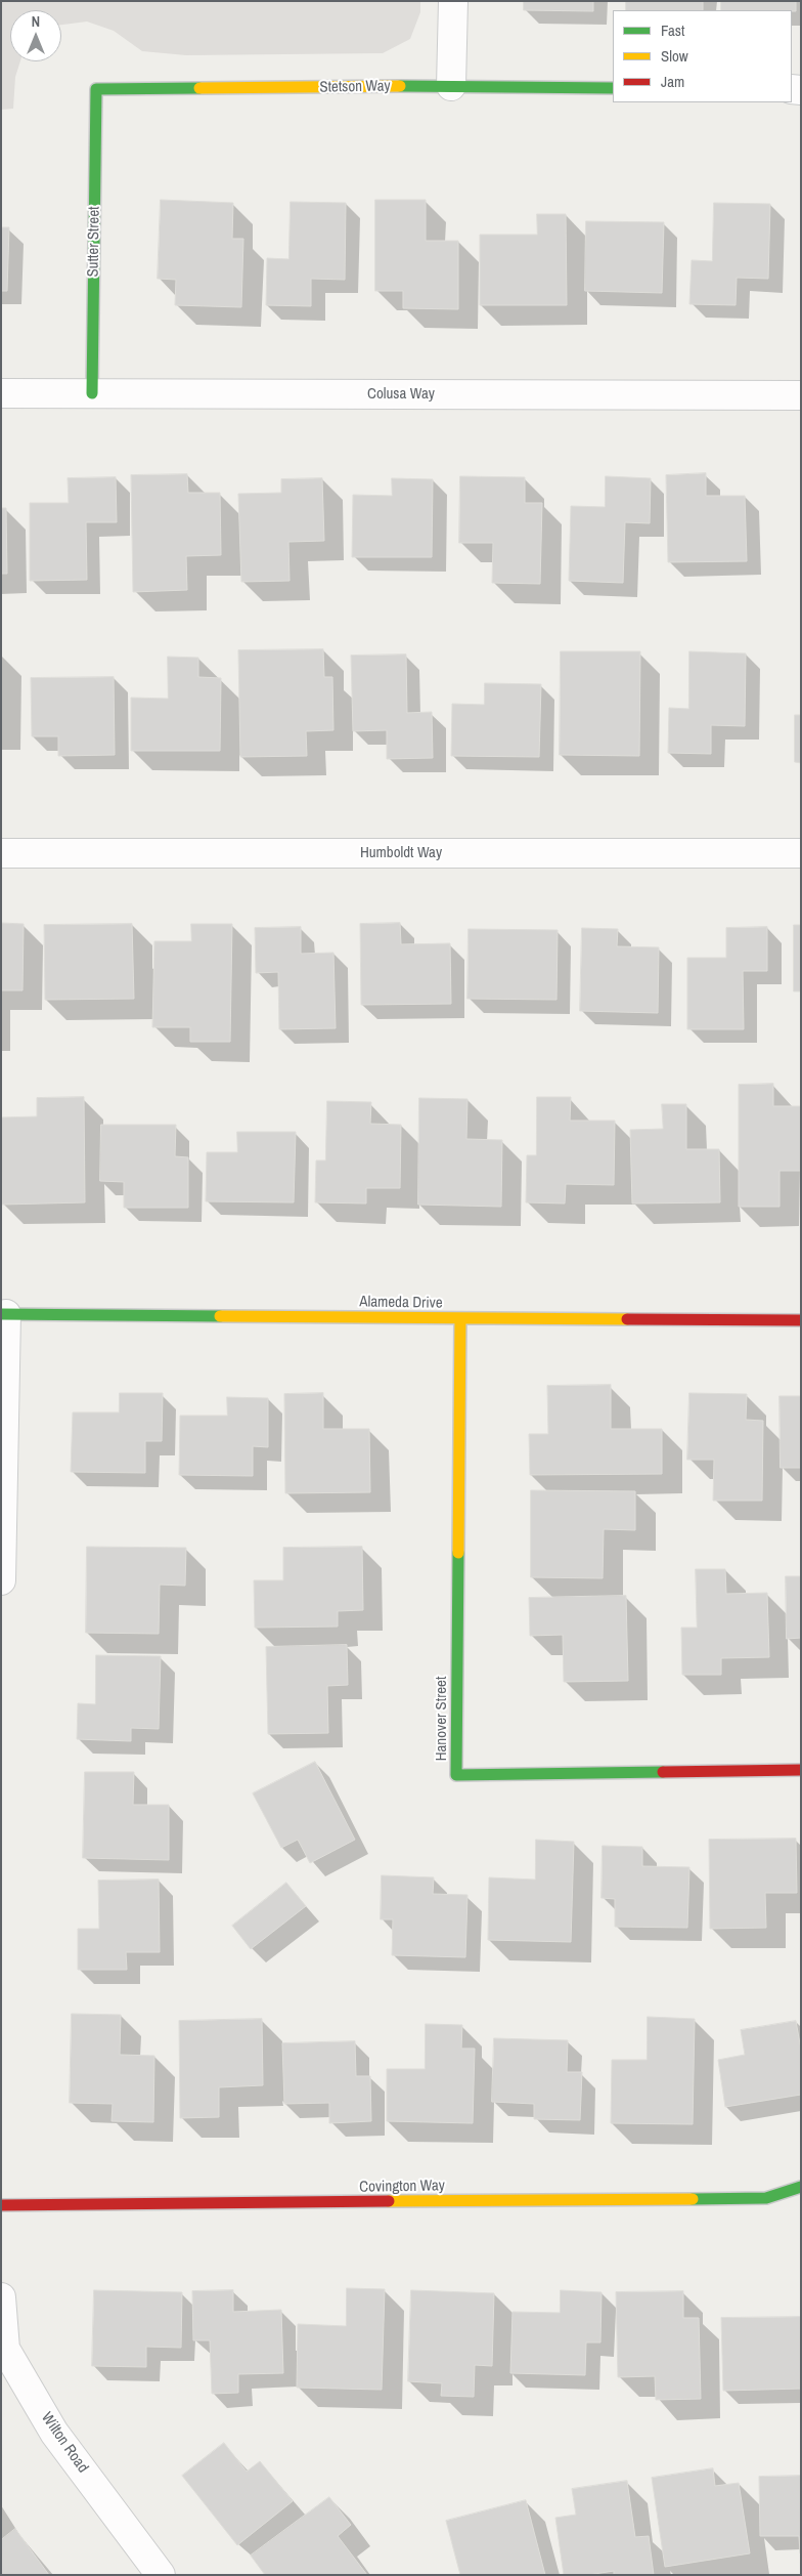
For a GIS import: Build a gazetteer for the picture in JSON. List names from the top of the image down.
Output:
{
  "streets": {
    "street": [
      "Stetson Way",
      "Sutter Street",
      "Colusa Way",
      "Humboldt Way",
      "Alameda Drive",
      "Hanover Street",
      "Covington Way",
      "Wilton Road"
    ]
  },
  "crossings": [
    ["Stetson Way", "Sutter Street"],
    ["Sutter Street", "Colusa Way"],
    ["Alameda Drive", "Hanover Street"]
  ],
  "legend": ["Fast", "Slow", "Jam"],
  "north": "top"
}
